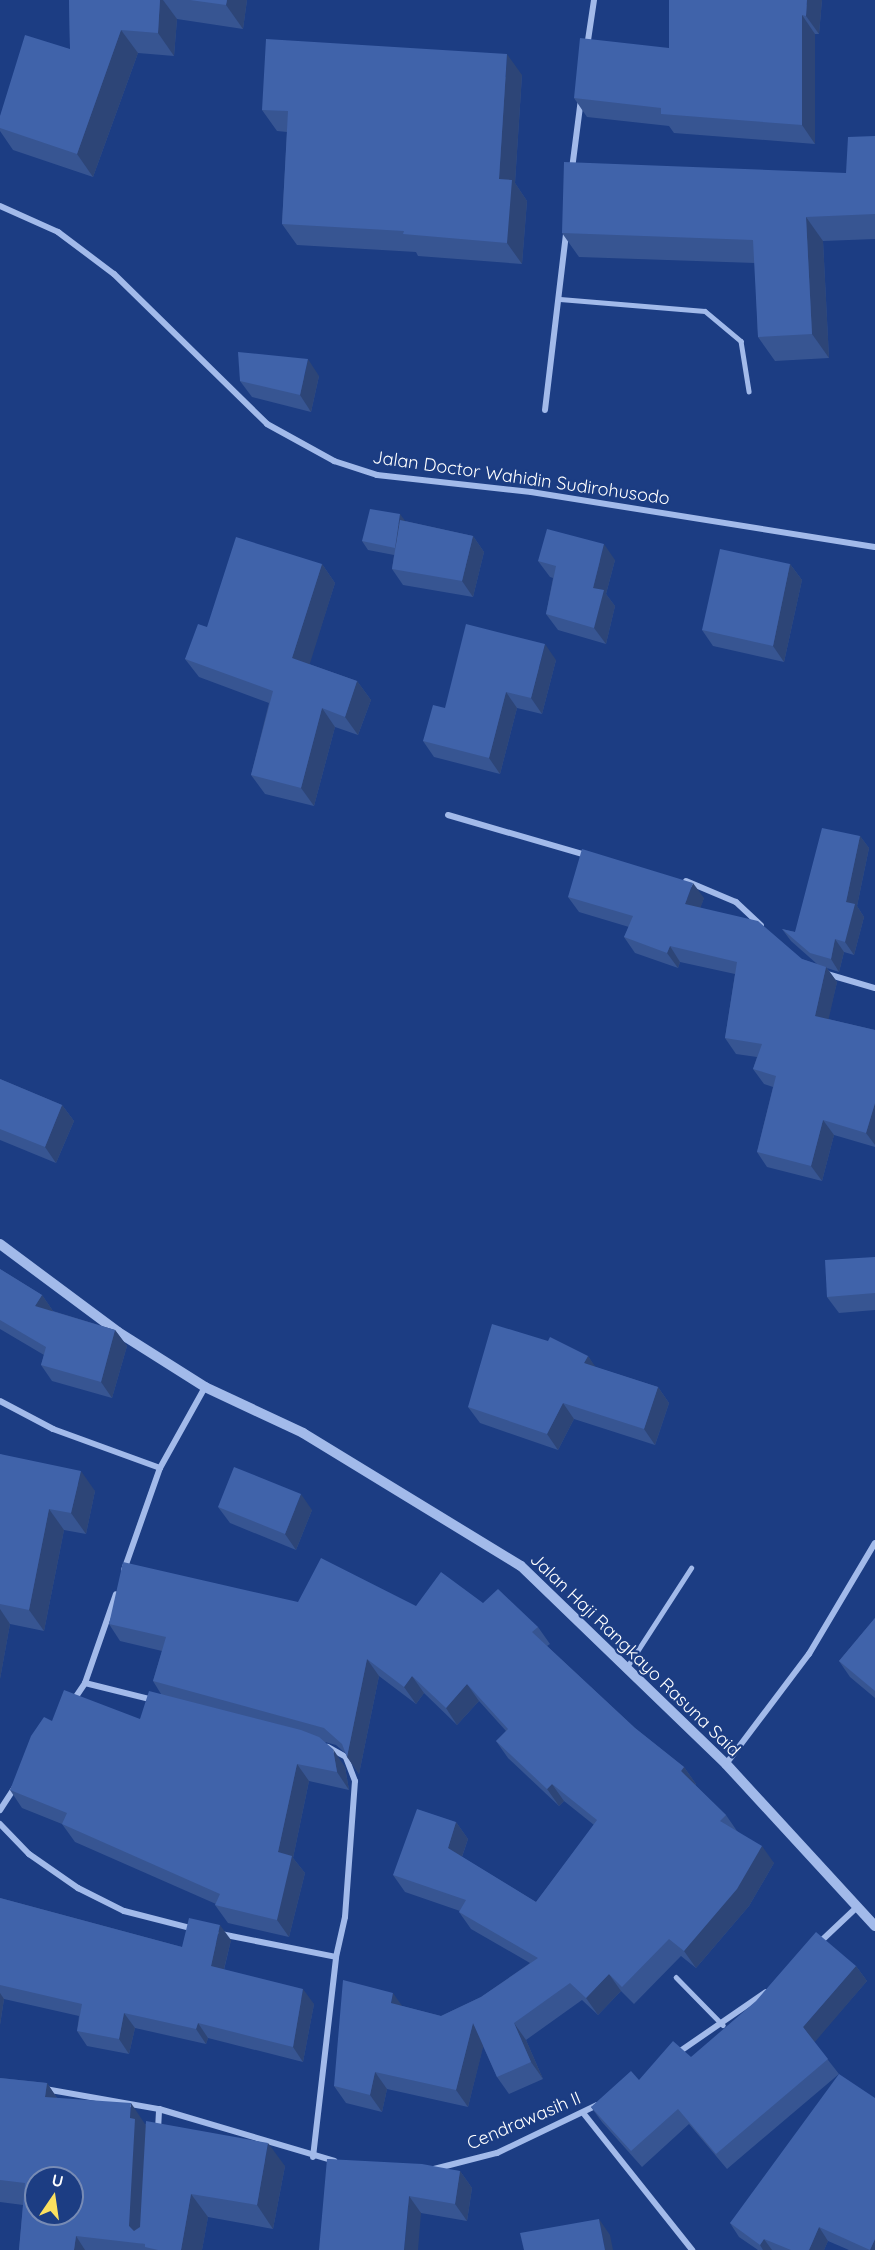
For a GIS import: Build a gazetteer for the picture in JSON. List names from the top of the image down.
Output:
{
  "streets": {
    "street": ["Jalan Doctor Wahidin Sudirohusodo", "Jalan Haji Rangkayo Rasuna Said", "Cendrawasih II"]
  },
  "north": "top"
}
